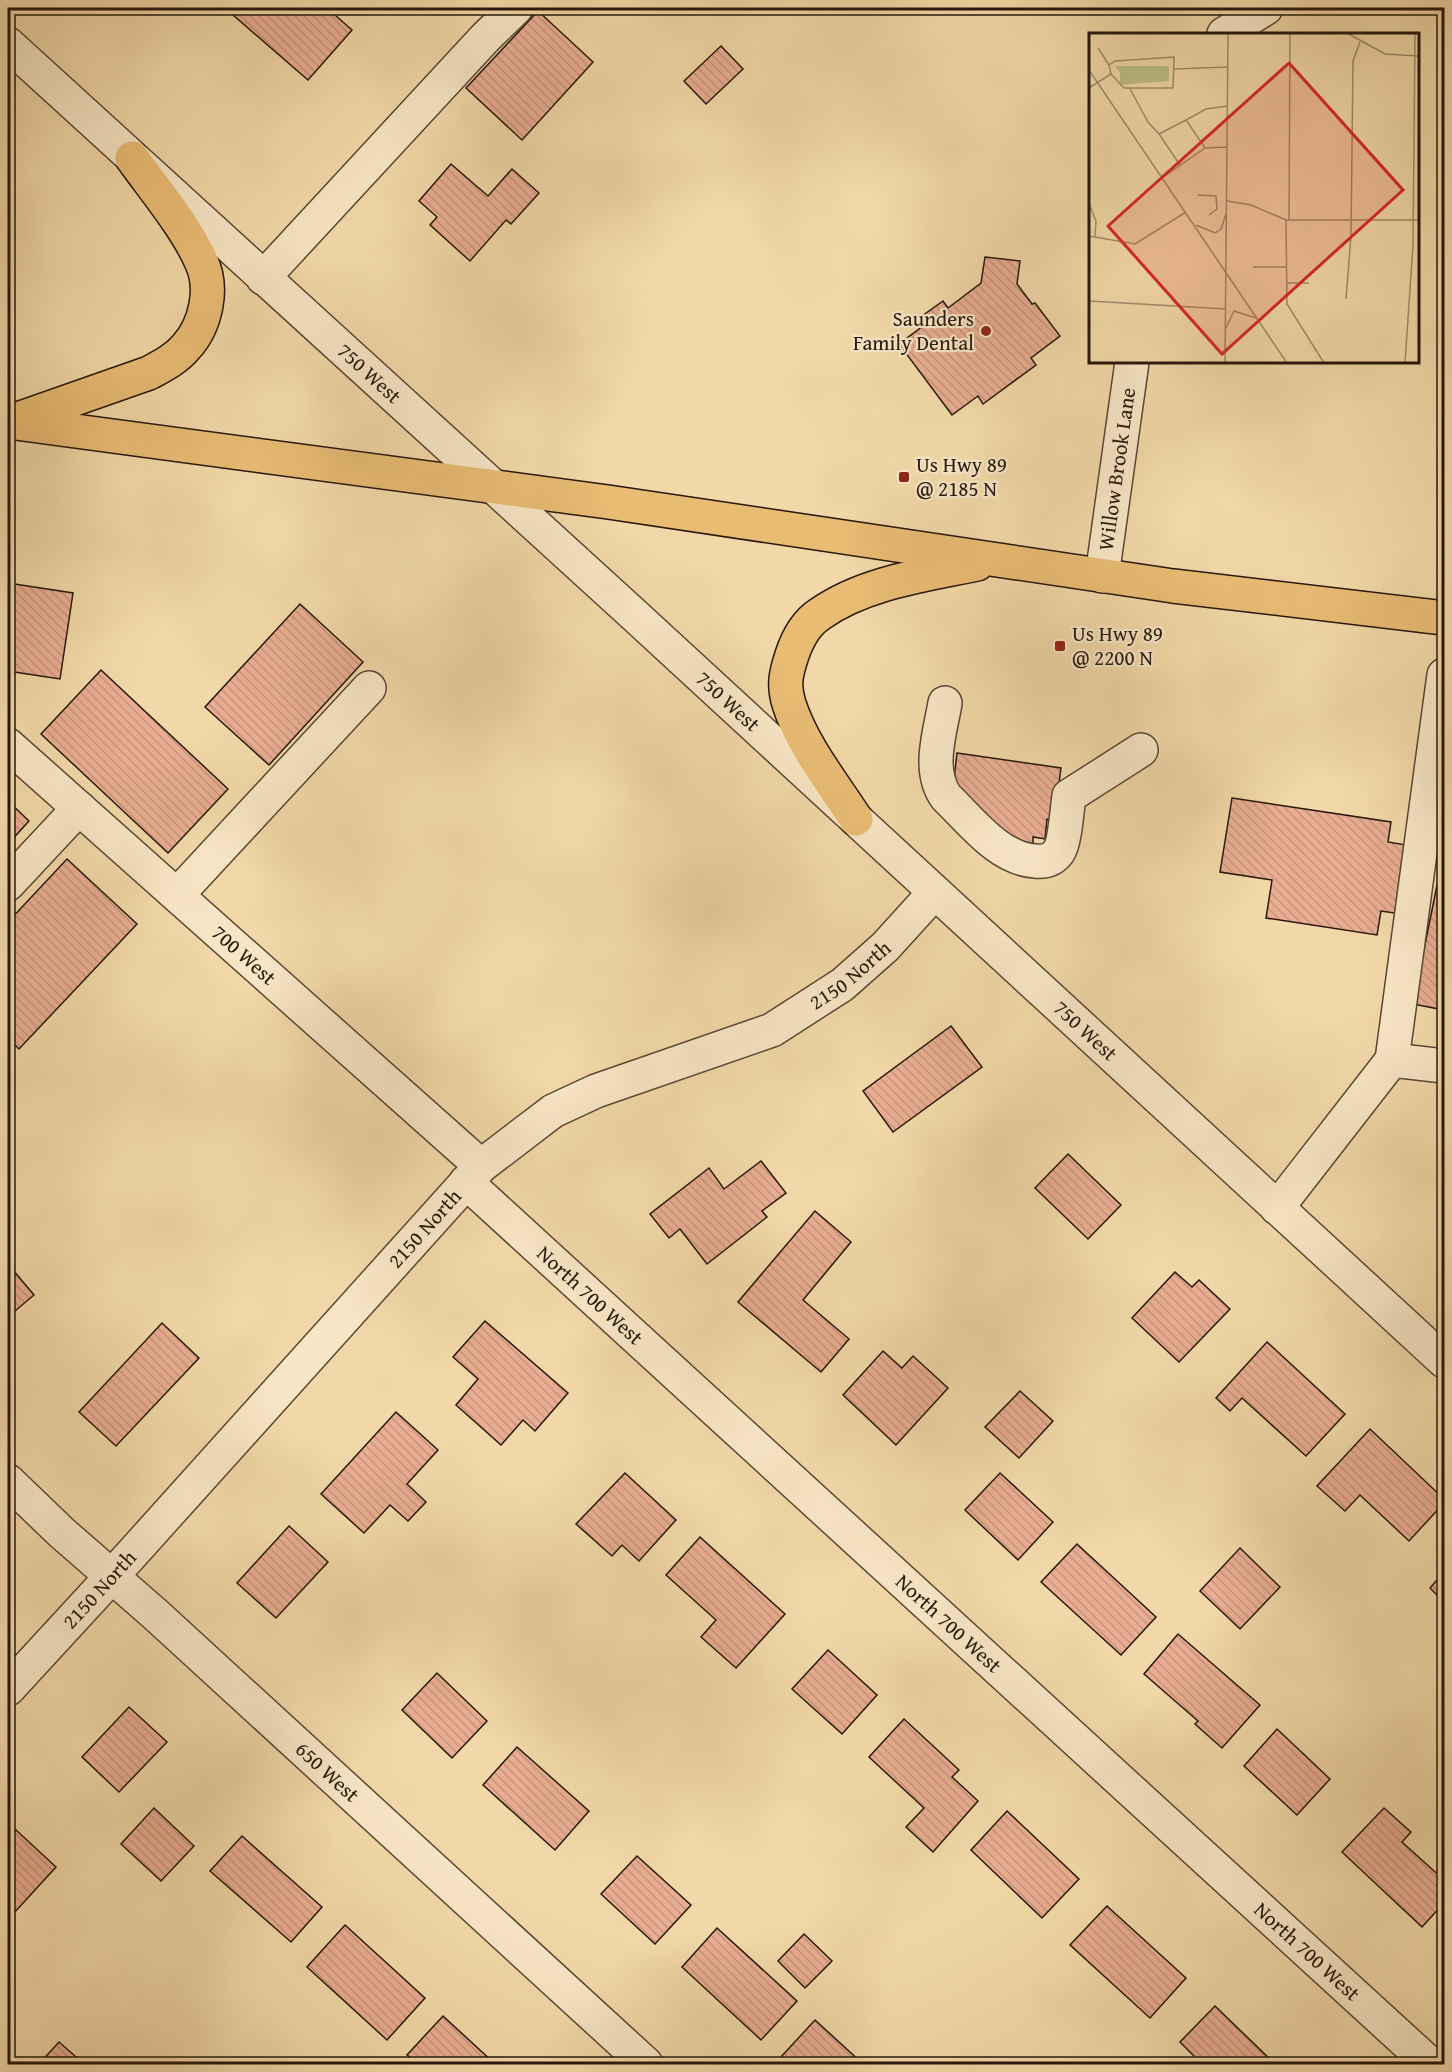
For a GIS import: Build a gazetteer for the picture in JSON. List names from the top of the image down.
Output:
{
  "streets": {
    "street": [
      "750 West",
      "Willow Brook Lane",
      "700 West",
      "2150 North",
      "North 700 West",
      "650 West"
    ]
  },
  "crossings": [
    ["750 West", "2150 North"],
    ["700 West", "2150 North"],
    ["700 West", "North 700 West"],
    ["2150 North", "North 700 West"],
    ["2150 North", "650 West"]
  ],
  "places": {
    "other": ["Saunders Family Dental"],
    "transit": ["Us Hwy 89 @ 2185 N", "Us Hwy 89 @ 2200 N"]
  }
}
